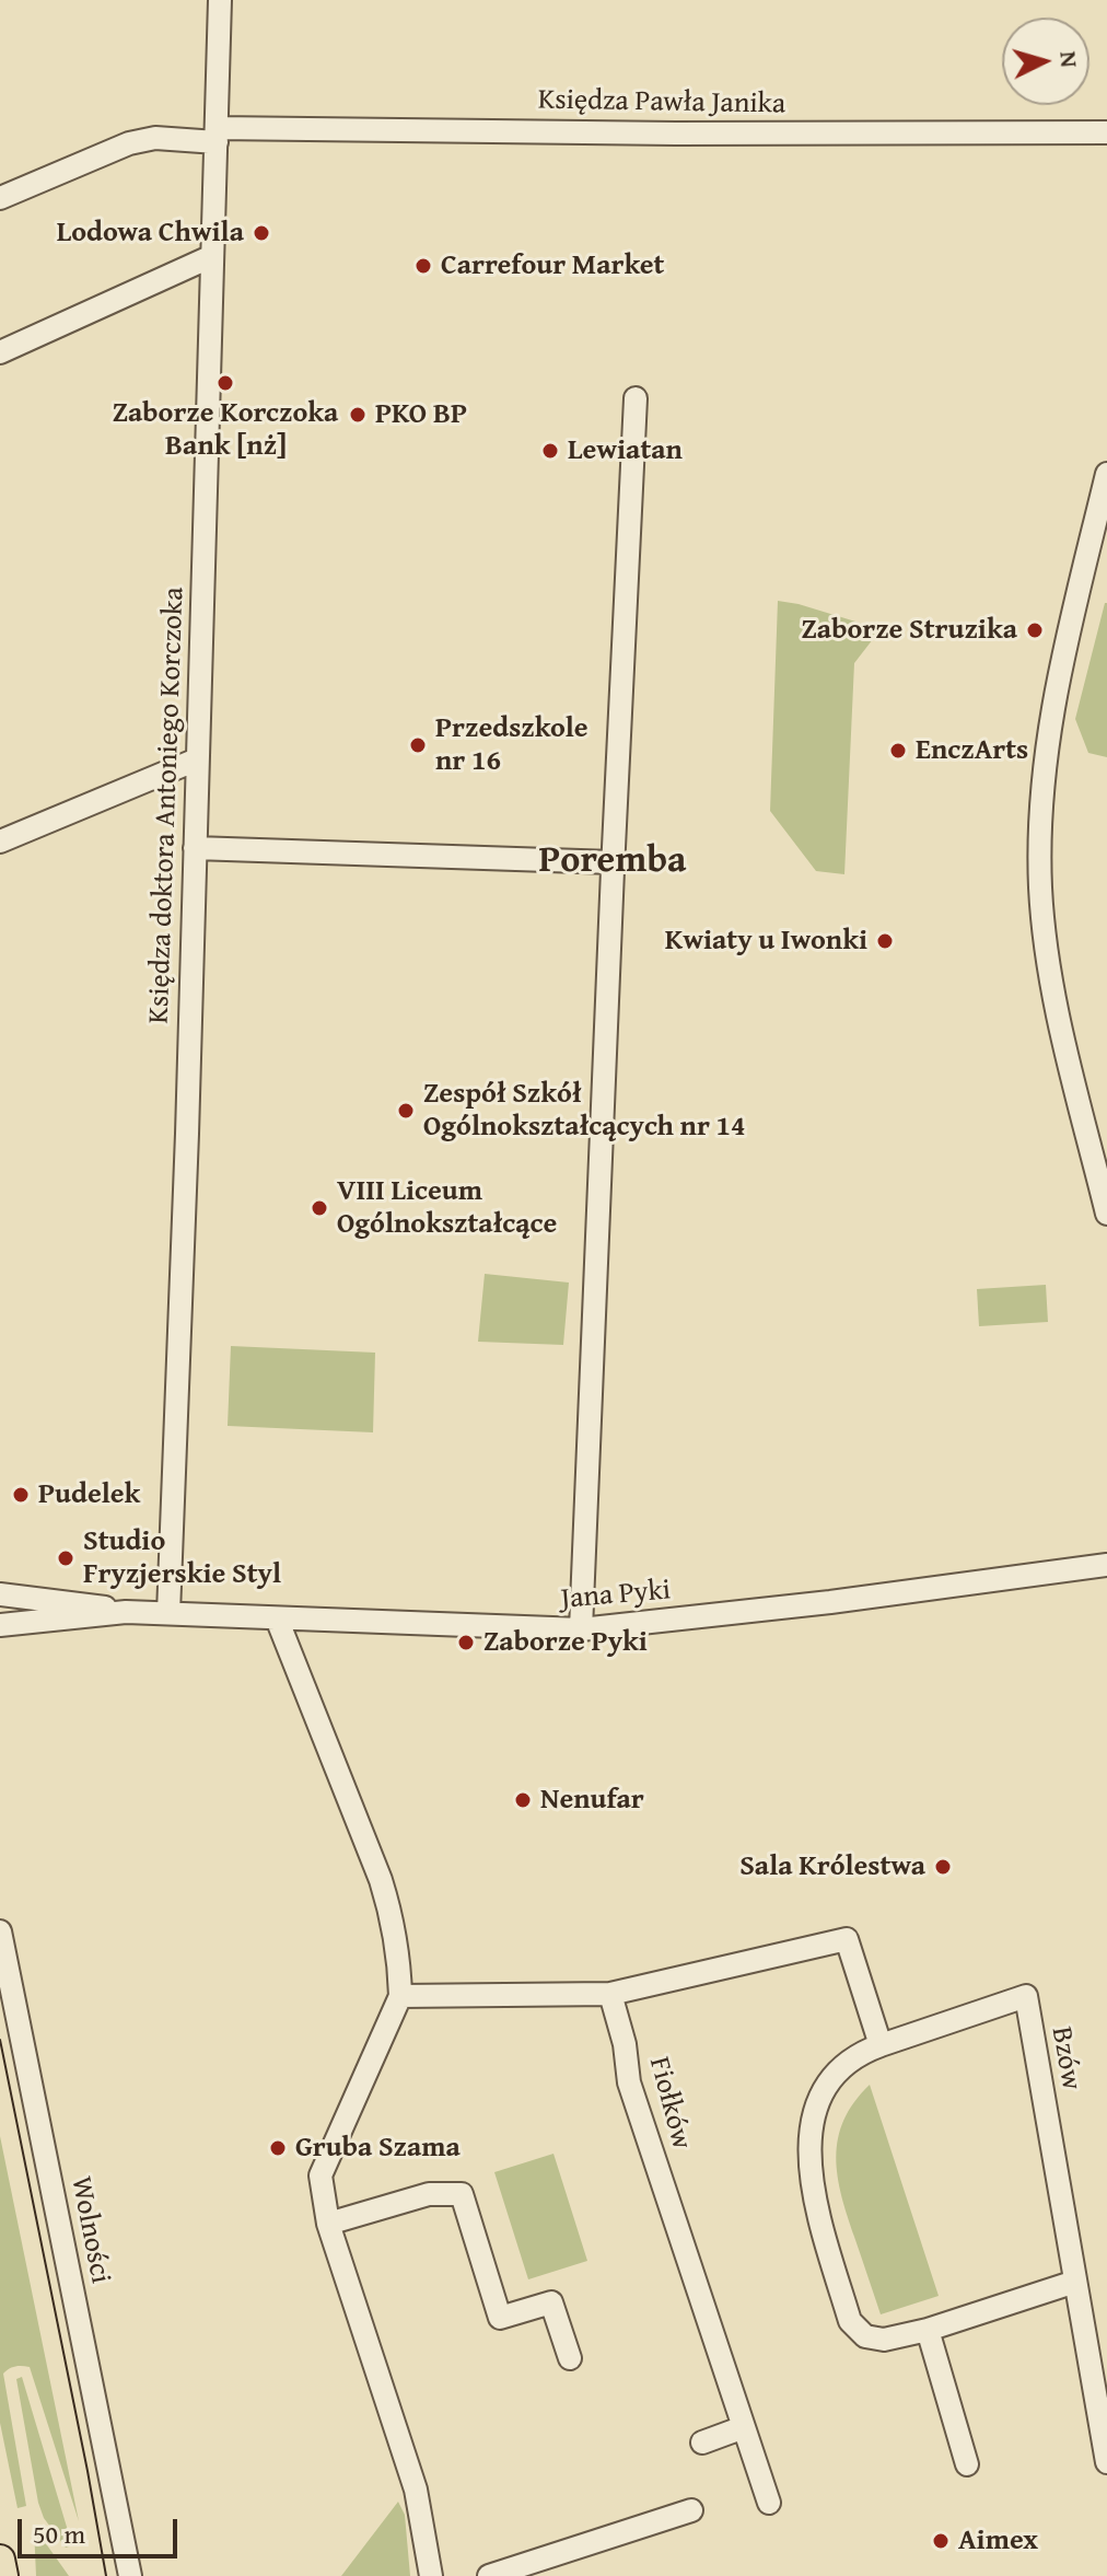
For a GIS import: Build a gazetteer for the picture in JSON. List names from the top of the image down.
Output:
{
  "streets": {
    "street": [
      "Księdza Pawła Janika",
      "Księdza doktora Antoniego Korczoka",
      "Jana Pyki",
      "Bzów",
      "Fiołków",
      "Wolności"
    ]
  },
  "crossings": [
    ["Księdza Pawła Janika", "Księdza doktora Antoniego Korczoka"],
    ["Księdza doktora Antoniego Korczoka", "Jana Pyki"]
  ],
  "districts": ["Poremba"],
  "places": [
    "Lodowa Chwila",
    "Carrefour Market",
    "Zaborze Korczoka Bank [nż]",
    "PKO BP",
    "Lewiatan",
    "Zaborze Struzika",
    "Przedszkole nr 16",
    "EnczArts",
    "Kwiaty u Iwonki",
    "Zespół Szkół Ogólnokształcących nr 14",
    "VIII Liceum Ogólnokształcące",
    "Pudelek",
    "Studio Fryzjerskie Styl",
    "Zaborze Pyki",
    "Nenufar",
    "Sala Królestwa",
    "Gruba Szama",
    "Aimex"
  ],
  "scale_bar": "50 m",
  "north": "right"
}
